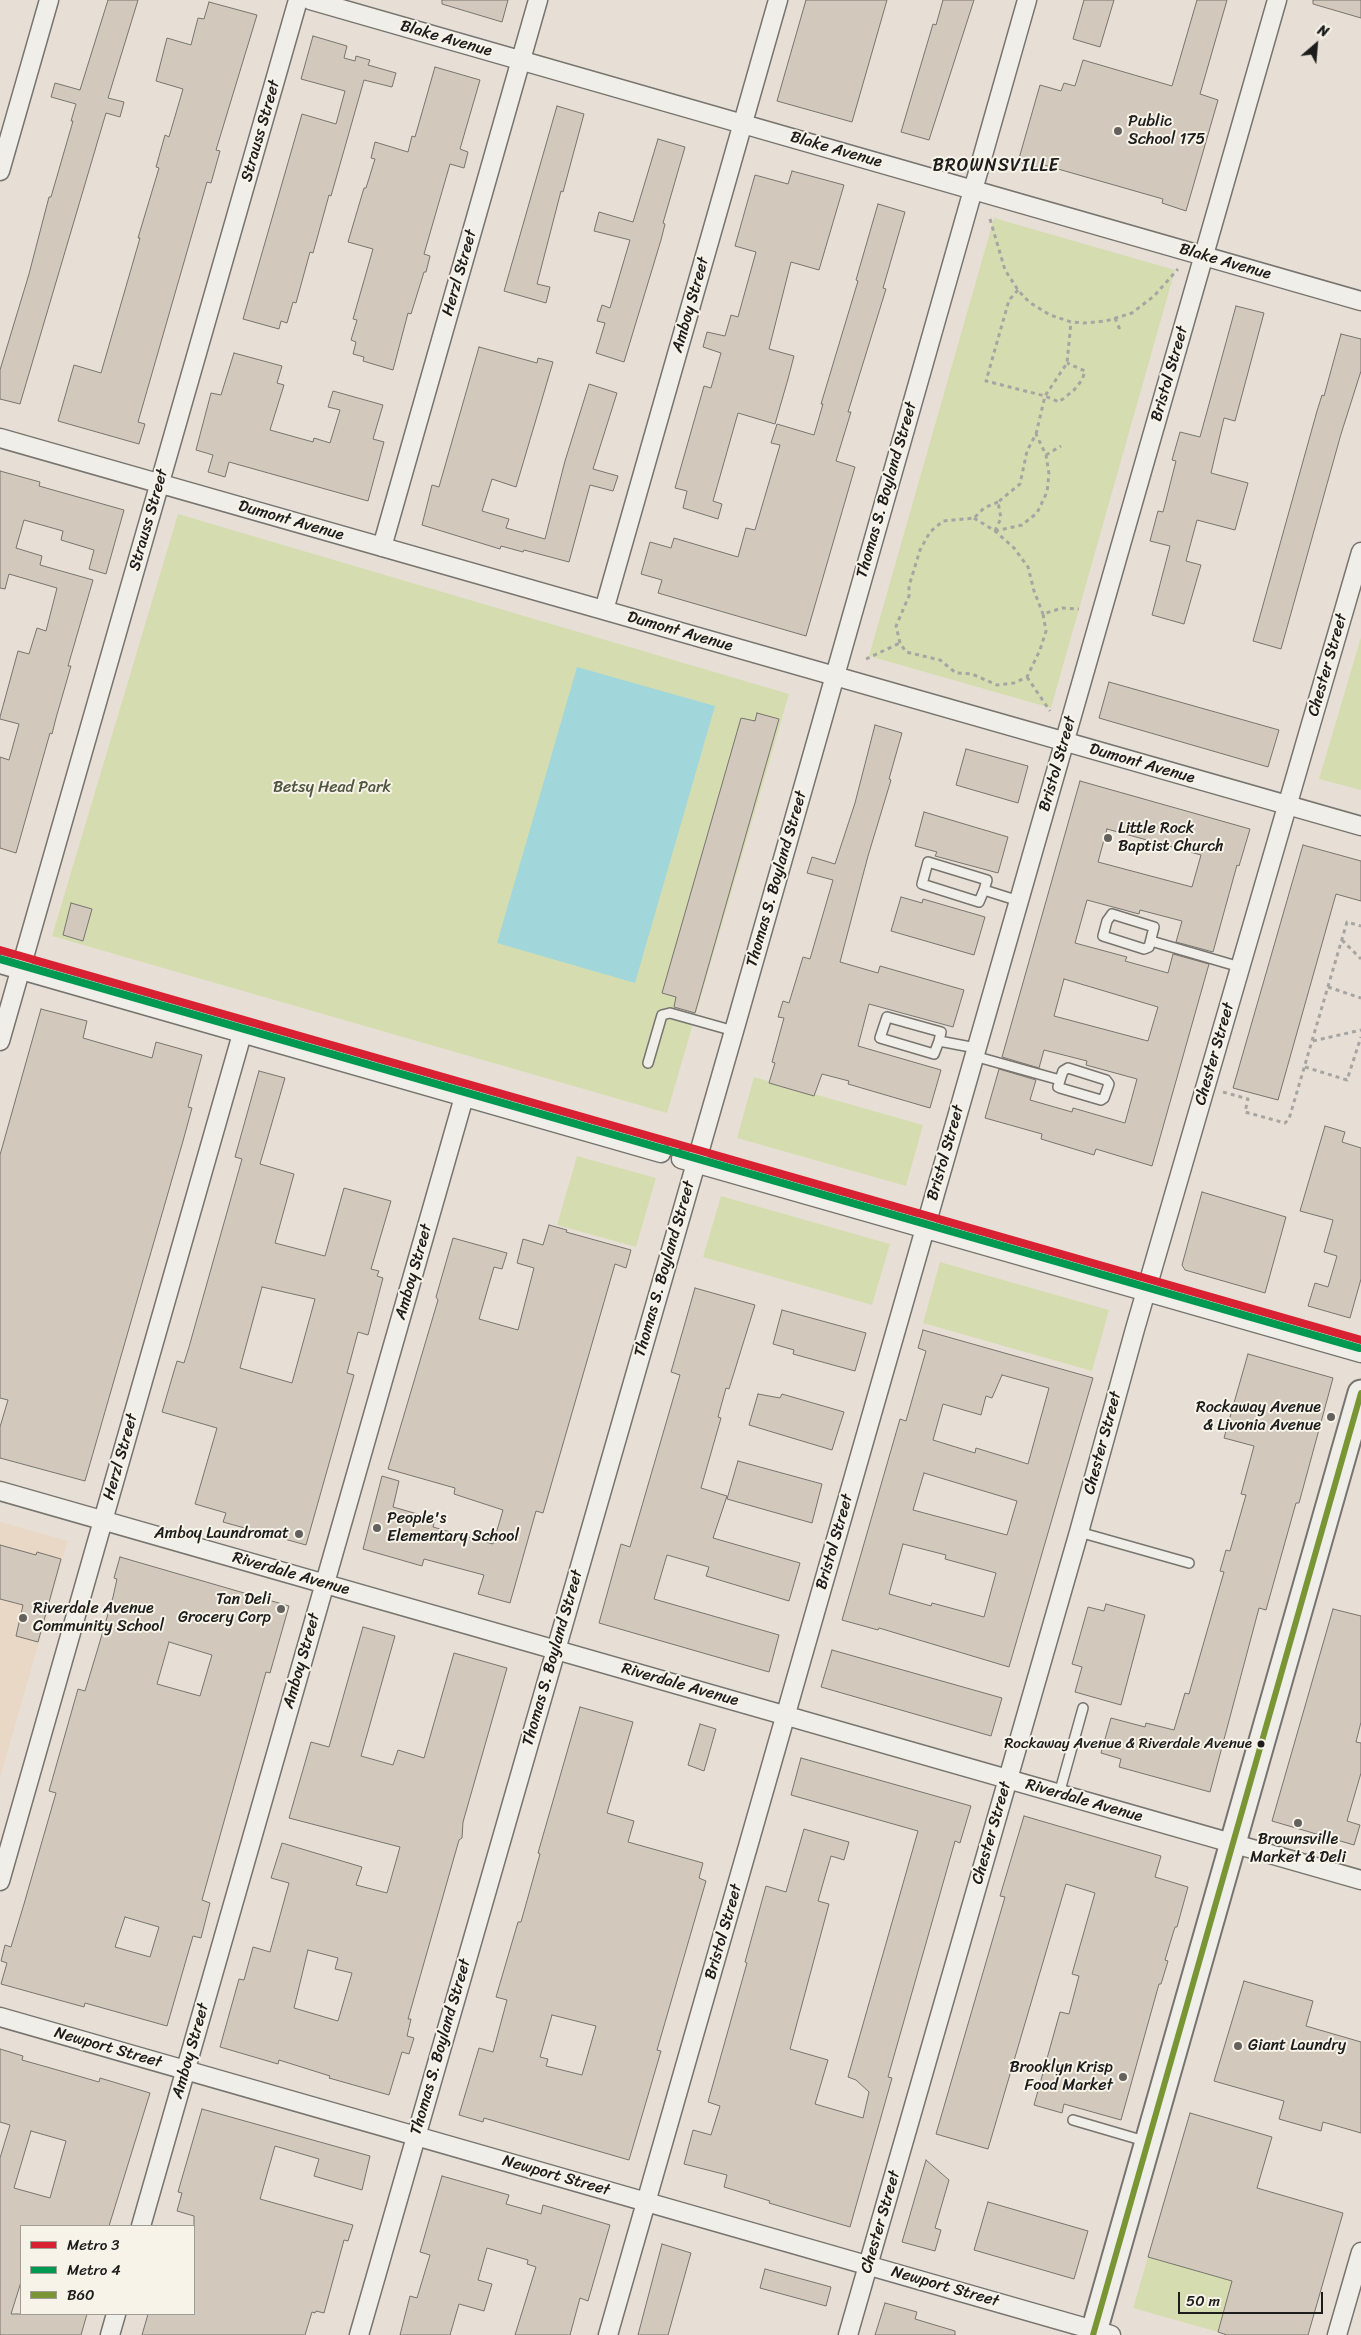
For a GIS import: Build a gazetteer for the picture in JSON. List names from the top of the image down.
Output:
{
  "streets": {
    "street": [
      "Blake Avenue",
      "Strauss Street",
      "Herzl Street",
      "Amboy Street",
      "Bristol Street",
      "Thomas S. Boyland Street",
      "Dumont Avenue",
      "Chester Street",
      "Riverdale Avenue",
      "Newport Street"
    ]
  },
  "crossings": [
    ["Blake Avenue", "Herzl Street"],
    ["Blake Avenue", "Amboy Street"],
    ["Blake Avenue", "Bristol Street"],
    ["Blake Avenue", "Thomas S. Boyland Street"],
    ["Strauss Street", "Dumont Avenue"],
    ["Herzl Street", "Dumont Avenue"],
    ["Herzl Street", "Riverdale Avenue"],
    ["Amboy Street", "Dumont Avenue"],
    ["Amboy Street", "Riverdale Avenue"],
    ["Amboy Street", "Newport Street"],
    ["Bristol Street", "Dumont Avenue"],
    ["Bristol Street", "Riverdale Avenue"],
    ["Bristol Street", "Newport Street"],
    ["Thomas S. Boyland Street", "Dumont Avenue"],
    ["Thomas S. Boyland Street", "Riverdale Avenue"],
    ["Thomas S. Boyland Street", "Newport Street"],
    ["Dumont Avenue", "Chester Street"],
    ["Chester Street", "Riverdale Avenue"],
    ["Chester Street", "Newport Street"]
  ],
  "districts": ["BROWNSVILLE"],
  "parks": ["Betsy Head Park"],
  "places": [
    "Public School 175",
    "Little Rock Baptist Church",
    "Rockaway Avenue & Livonia Avenue",
    "People's Elementary School",
    "Amboy Laundromat",
    "Tan Deli Grocery Corp",
    "Riverdale Avenue Community School",
    "Rockaway Avenue & Riverdale Avenue",
    "Brownsville Market & Deli",
    "Giant Laundry",
    "Brooklyn Krisp Food Market"
  ],
  "lines": ["metro line 3", "metro line 4", "transit line B60"],
  "legend": ["Metro 3", "Metro 4", "B60"],
  "scale_bar": "50 m",
  "north": "top right"
}
